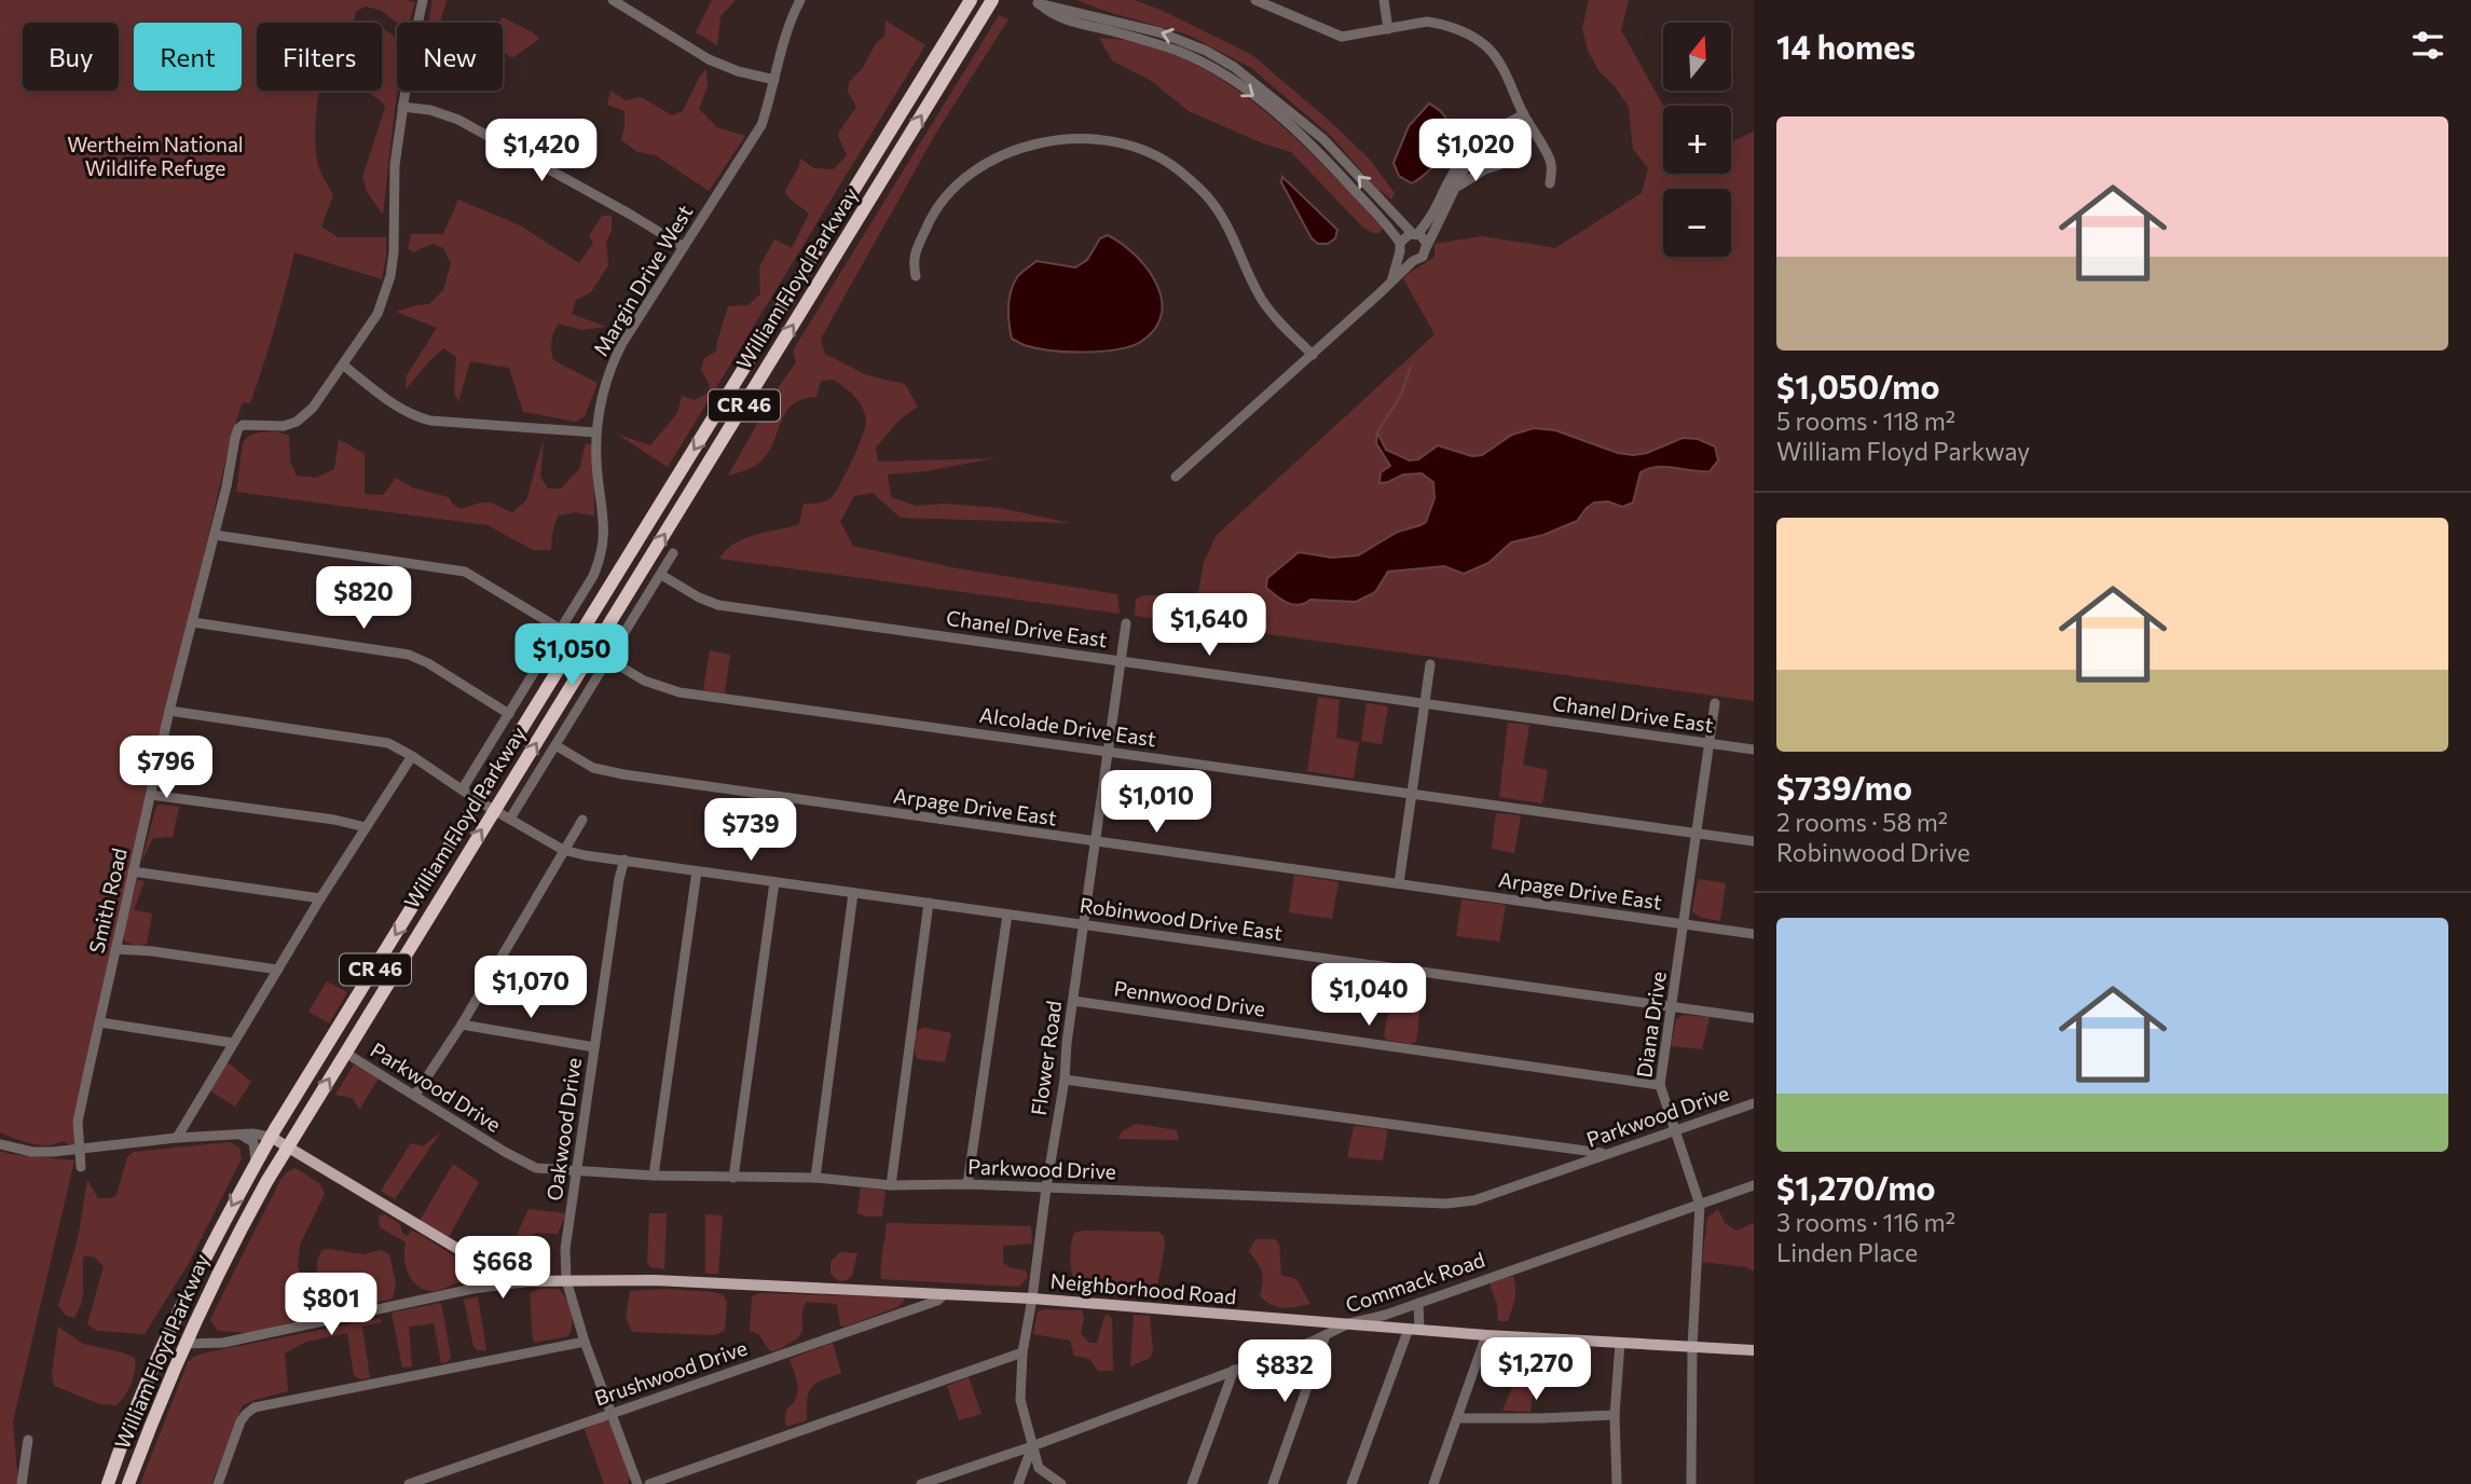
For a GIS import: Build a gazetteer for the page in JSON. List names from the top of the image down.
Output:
{
  "streets": {
    "highway": ["William Floyd Parkway", "CR 46"],
    "main road": ["Neighborhood Road"],
    "street": [
      "Margin Drive West",
      "Chanel Drive East",
      "Alcolade Drive East",
      "Arpage Drive East",
      "Smith Road",
      "Robinwood Drive East",
      "Pennwood Drive",
      "Diana Drive",
      "Flower Road",
      "Parkwood Drive",
      "Oakwood Drive",
      "Commack Road",
      "Brushwood Drive"
    ]
  },
  "crossings": [
    ["William Floyd Parkway", "Parkwood Drive"],
    ["William Floyd Parkway", "Neighborhood Road"],
    ["Chanel Drive East", "Diana Drive"],
    ["Chanel Drive East", "Flower Road"],
    ["Alcolade Drive East", "Diana Drive"],
    ["Alcolade Drive East", "Flower Road"],
    ["Arpage Drive East", "Diana Drive"],
    ["Arpage Drive East", "Flower Road"],
    ["Robinwood Drive East", "Diana Drive"],
    ["Robinwood Drive East", "Flower Road"],
    ["Robinwood Drive East", "Oakwood Drive"],
    ["Pennwood Drive", "Diana Drive"],
    ["Pennwood Drive", "Flower Road"],
    ["Diana Drive", "Parkwood Drive"],
    ["Diana Drive", "Commack Road"],
    ["Diana Drive", "Neighborhood Road"],
    ["Flower Road", "Parkwood Drive"],
    ["Flower Road", "Commack Road"],
    ["Flower Road", "Neighborhood Road"],
    ["Parkwood Drive", "Oakwood Drive"],
    ["Oakwood Drive", "Neighborhood Road"],
    ["Oakwood Drive", "Brushwood Drive"],
    ["Commack Road", "Neighborhood Road"],
    ["Neighborhood Road", "Brushwood Drive"]
  ],
  "parks": ["Wertheim National Wildlife Refuge"],
  "north": "top",
  "page": {
    "heading": "14 homes",
    "map_buttons": ["+", "−"],
    "chip": [
      "Buy",
      "Rent",
      "Filters",
      "New"
    ],
    "list": [
      {
        "name": "$1,050/mo",
        "note": "5 rooms · 118 m² · William Floyd Parkway"
      },
      {
        "name": "$739/mo",
        "note": "2 rooms · 58 m² · Robinwood Drive"
      },
      {
        "name": "$1,270/mo",
        "note": "3 rooms · 116 m² · Linden Place"
      }
    ],
    "price": [
      "$1,420",
      "$1,020",
      "$820",
      "$1,640",
      "$1,050",
      "$796",
      "$1,010",
      "$739",
      "$1,070",
      "$1,040",
      "$668",
      "$801",
      "$1,270",
      "$832"
    ]
  }
}
